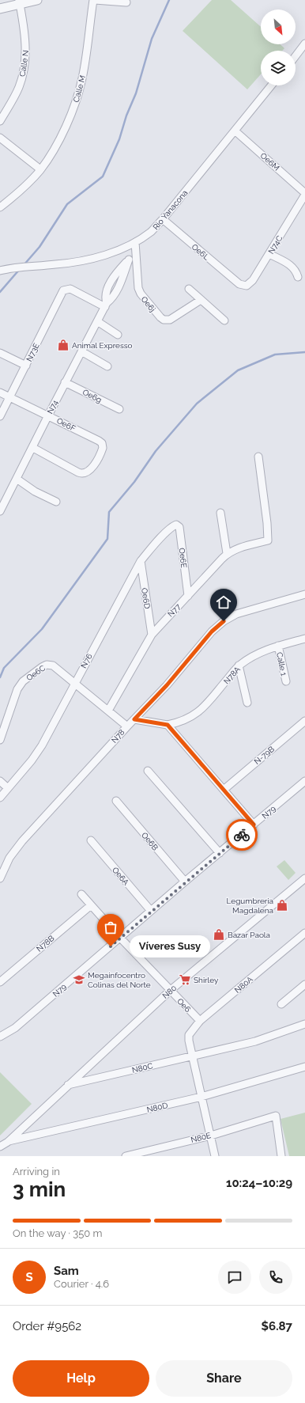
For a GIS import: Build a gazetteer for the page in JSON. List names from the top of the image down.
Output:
{
  "streets": {
    "street": [
      "Calle N",
      "Calle M",
      "Oe6M",
      "Rio Yanacona",
      "N74C",
      "Oe6L",
      "Oe6j",
      "N73E",
      "Oe6g",
      "N74",
      "Oe6F",
      "Oe6E",
      "Oe6D",
      "N77",
      "N76",
      "Calle 1",
      "Oe6C",
      "N78A",
      "N78",
      "N-79B",
      "N79",
      "Oe6B",
      "Oe6A",
      "N78B",
      "N80A",
      "N80",
      "Oe6",
      "N80C",
      "N80D",
      "N80E"
    ]
  },
  "crossings": [
    ["Oe6M", "Rio Yanacona"],
    ["Oe6M", "N74C"],
    ["Rio Yanacona", "Oe6L"],
    ["Rio Yanacona", "Oe6j"],
    ["N74C", "Oe6L"],
    ["N73E", "N74"],
    ["N73E", "Oe6F"],
    ["Oe6g", "N74"],
    ["N74", "Oe6F"],
    ["Oe6E", "N77"],
    ["Oe6E", "N76"],
    ["Oe6D", "N77"],
    ["Oe6D", "N76"],
    ["N77", "Oe6C"],
    ["N76", "Oe6C"],
    ["Calle 1", "N78A"],
    ["Oe6C", "N78"],
    ["N79", "Oe6B"],
    ["N79", "Oe6A"],
    ["N79", "Oe6"],
    ["N78B", "Oe6"],
    ["N80A", "Oe6"],
    ["N80A", "N80C"],
    ["N80", "Oe6"],
    ["N80", "N80C"]
  ],
  "places": {
    "shop": ["Animal Expresso", "Legumbreria Magdalena", "Bazar Paola"],
    "other": ["Víveres Susy"],
    "school or university": ["Megainfocentro Colinas del Norte"],
    "supermarket": ["Shirley"]
  },
  "north": "bottom right",
  "page": {
    "bubble": "Víveres Susy",
    "heading": ["3 min", "Arriving in", "10:24–10:29"],
    "panel": [
      "Sam",
      "Courier · 4.6",
      "Order #9562",
      "$6.87"
    ],
    "bar": "On the way · 350 m",
    "round": "S",
    "buttons": ["Help", "Share"]
  }
}
